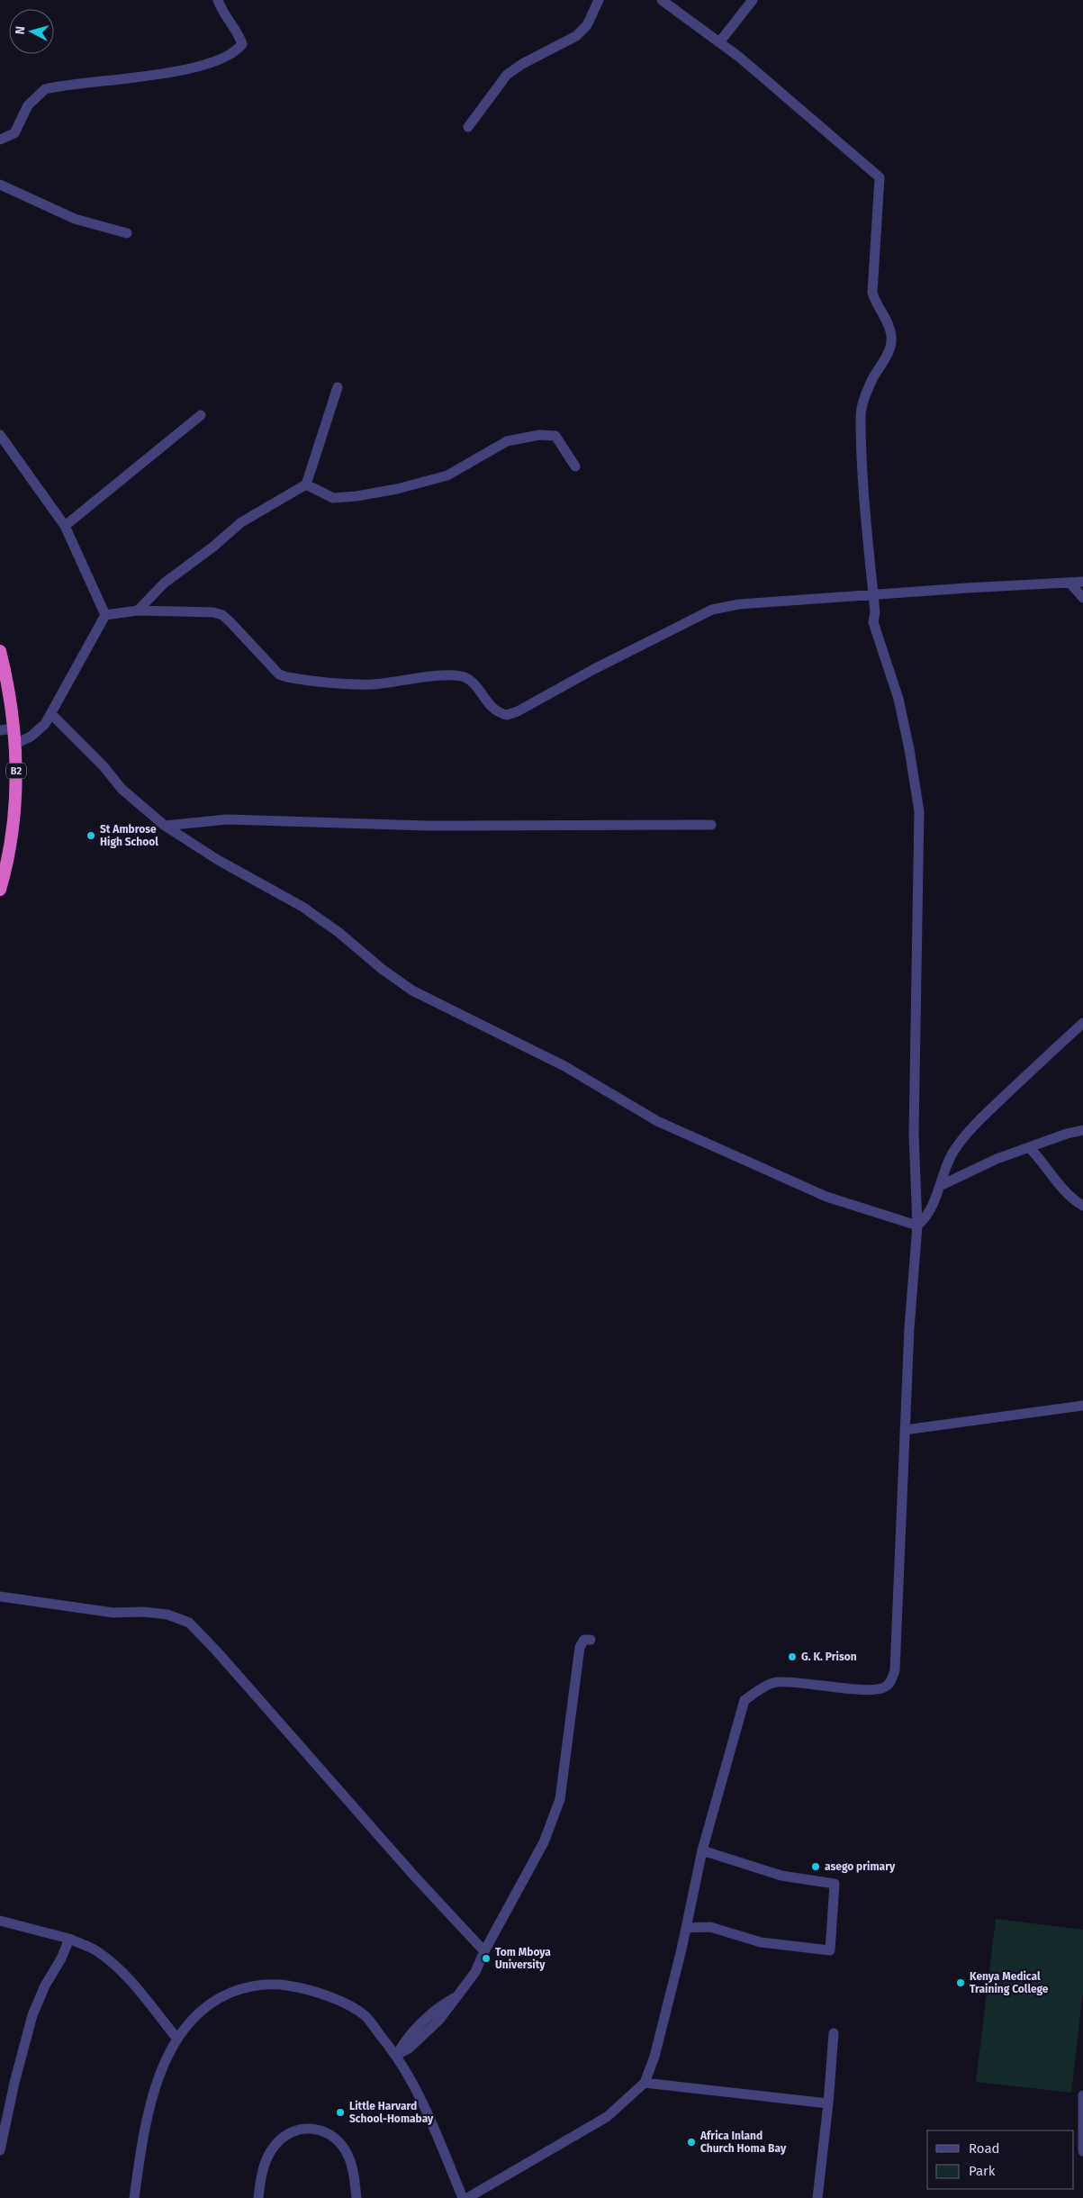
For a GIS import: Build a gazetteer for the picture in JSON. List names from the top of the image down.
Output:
{
  "streets": {
    "highway": ["B2"]
  },
  "places": [
    "St Ambrose High School",
    "G. K. Prison",
    "asego primary",
    "Tom Mboya University",
    "Kenya Medical Training College",
    "Little Harvard School-Homabay",
    "Africa Inland Church Homa Bay"
  ],
  "legend": ["Road", "Park"],
  "north": "left"
}
